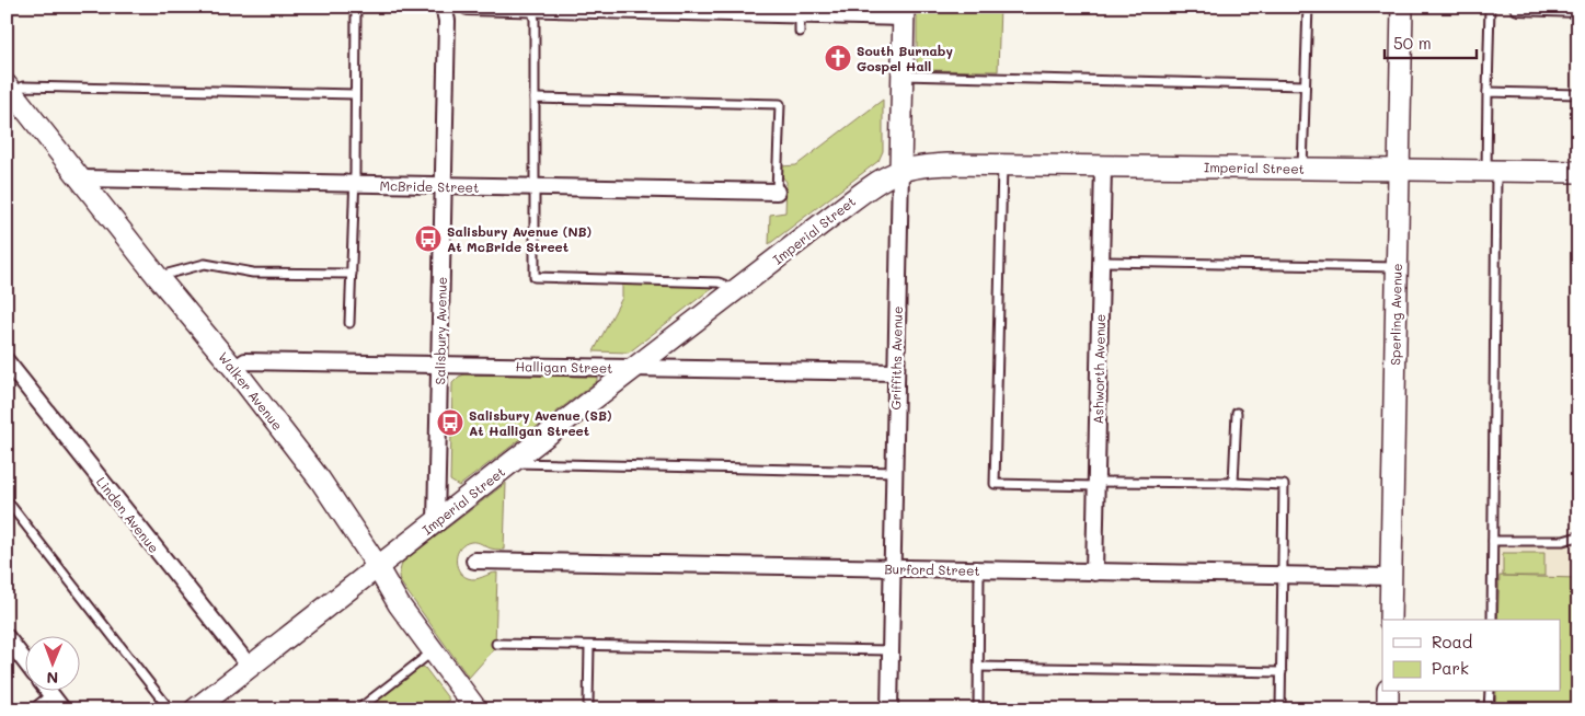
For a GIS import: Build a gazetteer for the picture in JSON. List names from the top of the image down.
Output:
{
  "streets": {
    "street": [
      "Imperial Street",
      "McBride Street",
      "Sperling Avenue",
      "Salisbury Avenue",
      "Griffiths Avenue",
      "Halligan Street",
      "Ashworth Avenue",
      "Walker Avenue",
      "Linden Avenue",
      "Burford Street"
    ]
  },
  "crossings": [
    ["Imperial Street", "Sperling Avenue"],
    ["Imperial Street", "Salisbury Avenue"],
    ["Imperial Street", "Griffiths Avenue"],
    ["Imperial Street", "Halligan Street"],
    ["Imperial Street", "Ashworth Avenue"],
    ["Imperial Street", "Walker Avenue"],
    ["Imperial Street", "Linden Avenue"],
    ["McBride Street", "Salisbury Avenue"],
    ["McBride Street", "Walker Avenue"],
    ["Sperling Avenue", "Burford Street"],
    ["Salisbury Avenue", "Halligan Street"],
    ["Griffiths Avenue", "Halligan Street"],
    ["Griffiths Avenue", "Burford Street"],
    ["Halligan Street", "Walker Avenue"],
    ["Ashworth Avenue", "Burford Street"]
  ],
  "places": {
    "church": ["South Burnaby Gospel Hall"],
    "bus stop": ["Salisbury Avenue (NB) At McBride Street", "Salisbury Avenue (SB) At Halligan Street"]
  },
  "legend": ["Road", "Park"],
  "scale_bar": "50 m",
  "north": "bottom"
}
